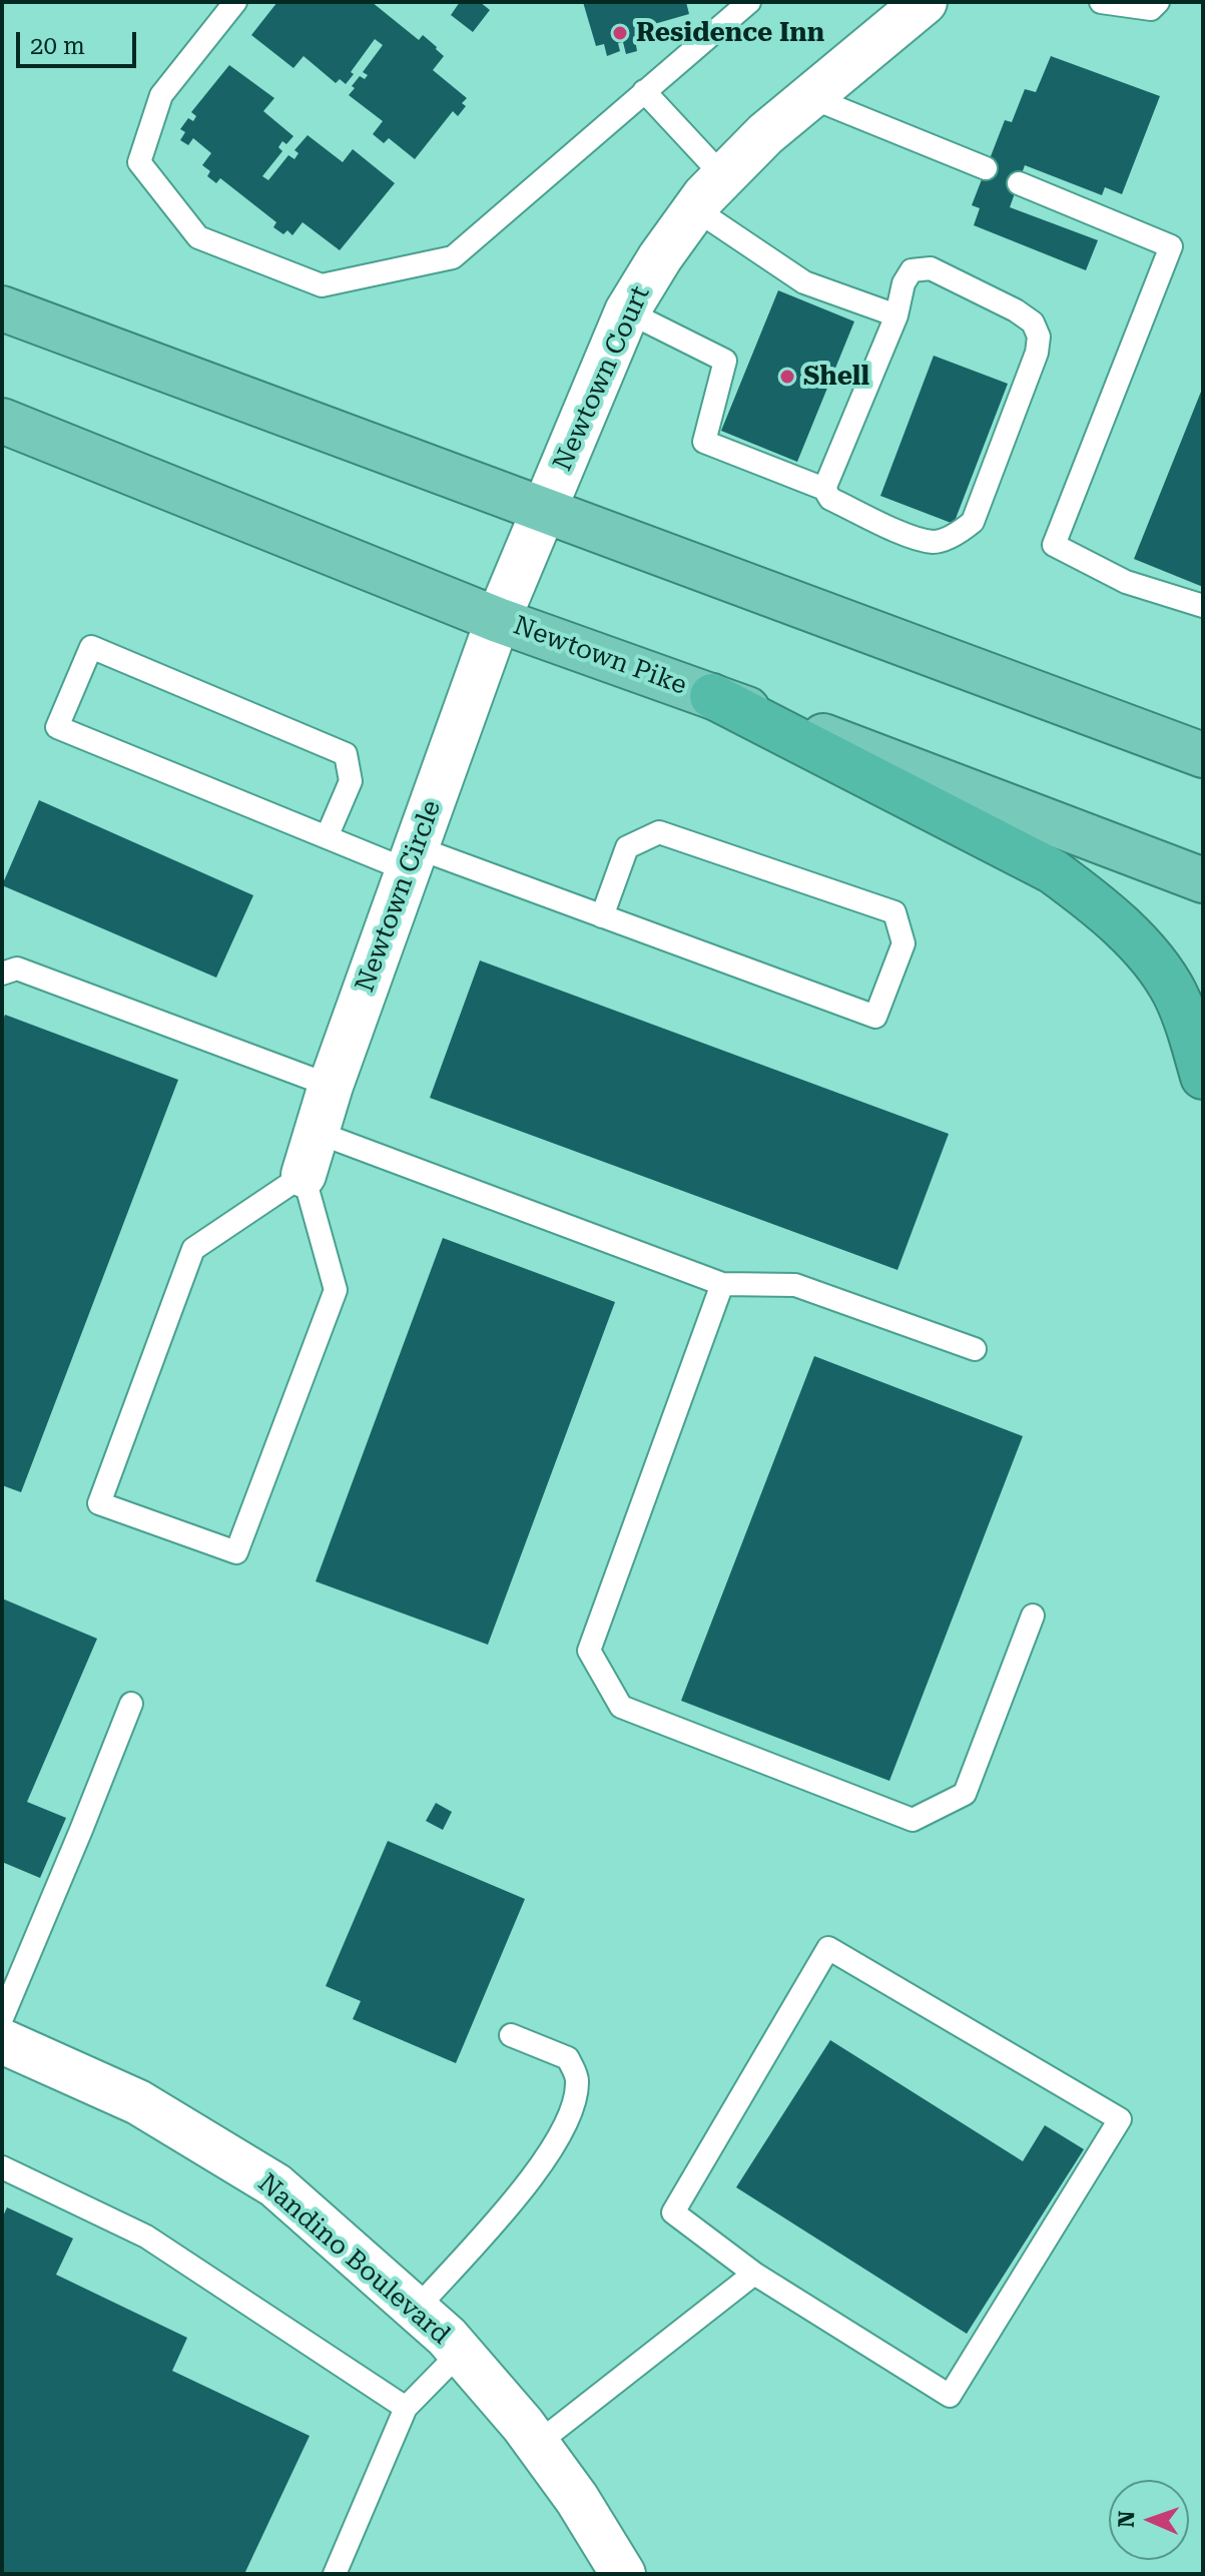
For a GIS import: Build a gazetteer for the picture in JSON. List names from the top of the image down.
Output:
{
  "streets": {
    "highway": ["Newtown Pike"],
    "street": ["Newtown Court", "Newtown Circle", "Nandino Boulevard"]
  },
  "crossings": [
    ["Newtown Court", "Newtown Pike"],
    ["Newtown Court", "Newtown Circle"],
    ["Newtown Pike", "Newtown Circle"]
  ],
  "places": ["Residence Inn", "Shell"],
  "scale_bar": "20 m",
  "north": "left"
}
